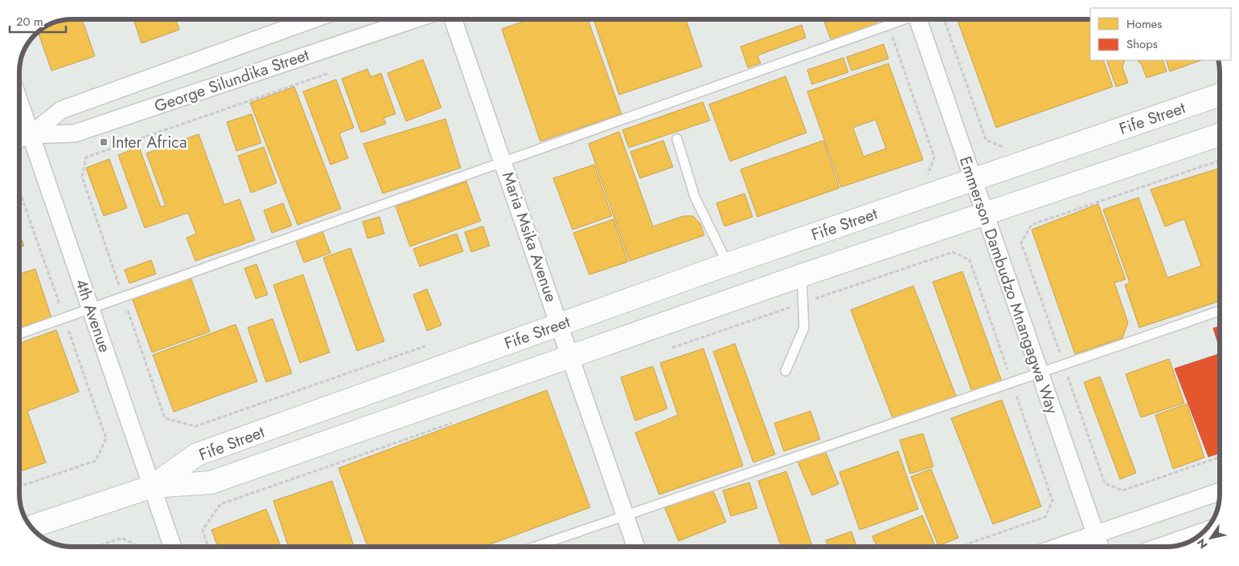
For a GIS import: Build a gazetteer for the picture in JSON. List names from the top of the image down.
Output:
{
  "streets": {
    "street": [
      "George Silundika Street",
      "Fife Street",
      "Maria Msika Avenue",
      "Emmerson Dambudzo Mnangagwa Way",
      "4th Avenue"
    ]
  },
  "crossings": [
    ["George Silundika Street", "4th Avenue"],
    ["Fife Street", "Maria Msika Avenue"],
    ["Fife Street", "Emmerson Dambudzo Mnangagwa Way"],
    ["Fife Street", "4th Avenue"]
  ],
  "places": {
    "transit": ["Inter Africa"]
  },
  "legend": ["Homes", "Shops"],
  "scale_bar": "20 m",
  "north": "bottom left"
}
